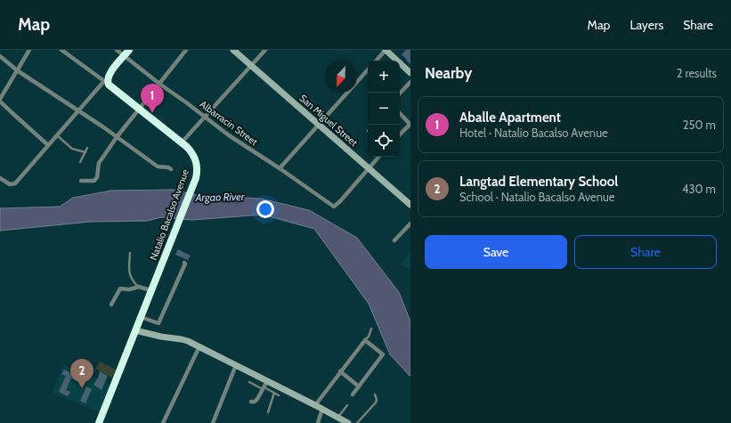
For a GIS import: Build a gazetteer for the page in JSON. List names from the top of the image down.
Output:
{
  "streets": {
    "highway": ["Natalio Bacalso Avenue"],
    "street": ["San Miguel Street", "Albarracin Street"]
  },
  "crossings": [
    ["San Miguel Street", "Albarracin Street"]
  ],
  "water": ["Argao River"],
  "north": "bottom",
  "page": {
    "header": "Map",
    "nav": ["Map", "Layers", "Share"],
    "heading": ["Nearby", "2 results"],
    "map_buttons": ["+", "−"],
    "pins": ["1", "2"],
    "list": [
      {
        "mark": "1",
        "name": "Aballe Apartment",
        "note": "Hotel · Natalio Bacalso Avenue",
        "value": "250 m"
      },
      {
        "mark": "2",
        "name": "Langtad Elementary School",
        "note": "School · Natalio Bacalso Avenue",
        "value": "430 m"
      }
    ],
    "buttons": ["Save", "Share"]
  }
}
